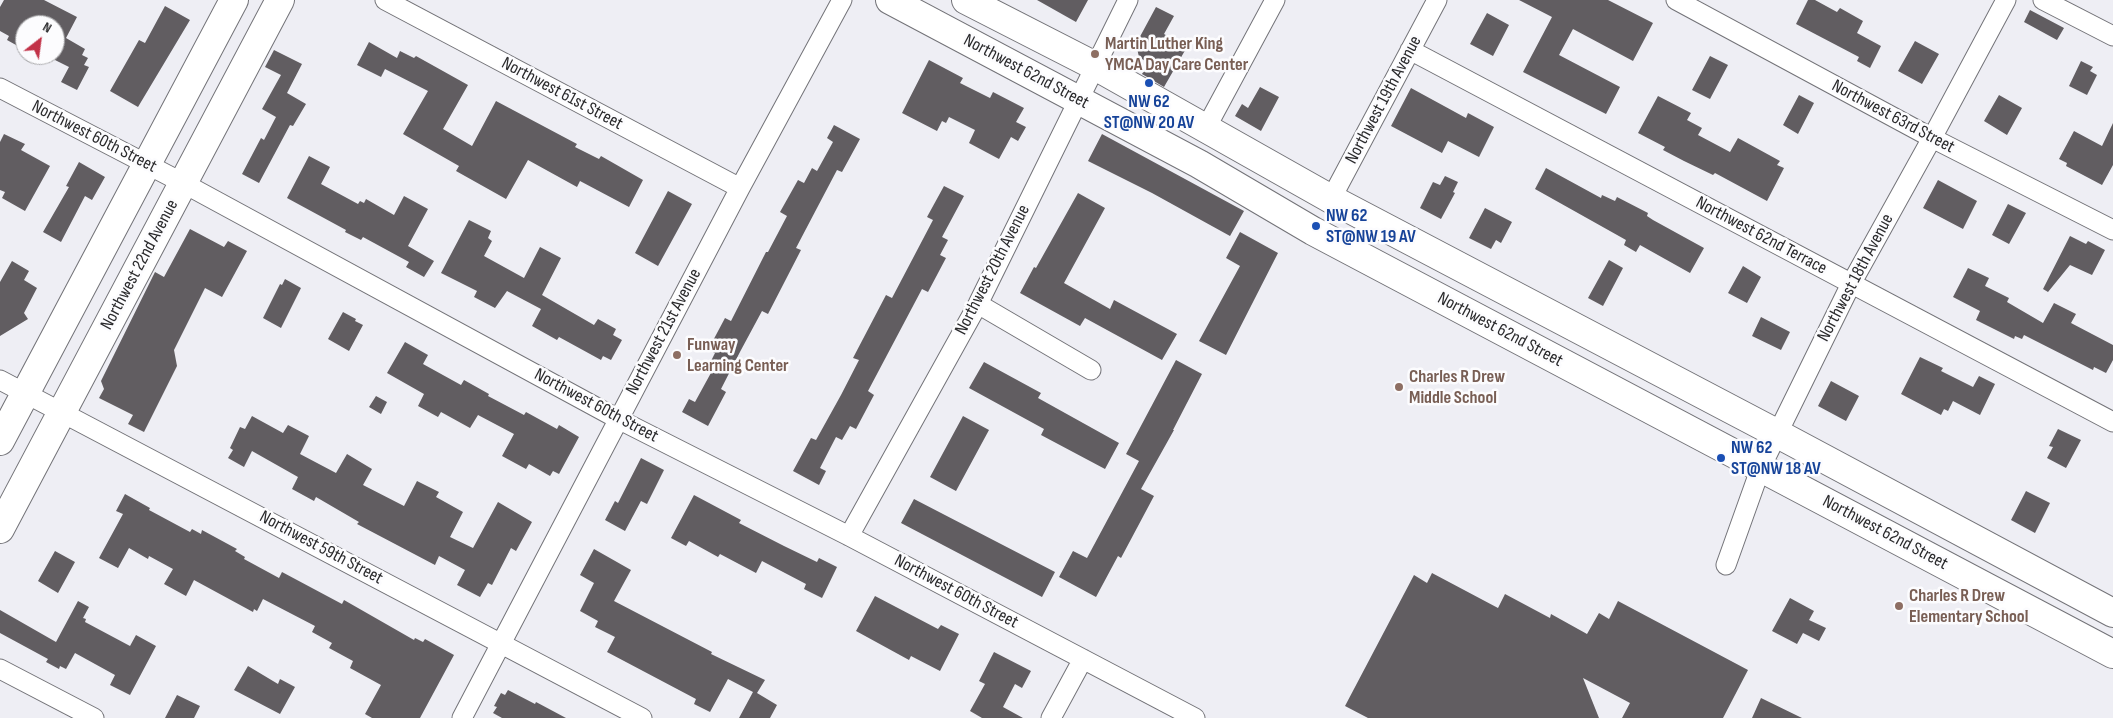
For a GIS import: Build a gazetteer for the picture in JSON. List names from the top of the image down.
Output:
{
  "streets": {
    "main road": ["Northwest 62nd Street", "Northwest 22nd Avenue"],
    "street": [
      "Northwest 61st Street",
      "Northwest 19th Avenue",
      "Northwest 63rd Street",
      "Northwest 60th Street",
      "Northwest 62nd Terrace",
      "Northwest 20th Avenue",
      "Northwest 18th Avenue",
      "Northwest 21st Avenue",
      "Northwest 59th Street"
    ]
  },
  "crossings": [
    ["Northwest 62nd Street", "Northwest 19th Avenue"],
    ["Northwest 62nd Street", "Northwest 20th Avenue"],
    ["Northwest 62nd Street", "Northwest 18th Avenue"],
    ["Northwest 61st Street", "Northwest 21st Avenue"],
    ["Northwest 19th Avenue", "Northwest 62nd Terrace"],
    ["Northwest 63rd Street", "Northwest 18th Avenue"],
    ["Northwest 60th Street", "Northwest 22nd Avenue"],
    ["Northwest 60th Street", "Northwest 20th Avenue"],
    ["Northwest 60th Street", "Northwest 21st Avenue"],
    ["Northwest 62nd Terrace", "Northwest 18th Avenue"],
    ["Northwest 22nd Avenue", "Northwest 59th Street"],
    ["Northwest 21st Avenue", "Northwest 59th Street"]
  ],
  "places": [
    "Martin Luther King YMCA Day Care Center",
    "NW 62 ST@NW 20 AV",
    "NW 62 ST@NW 19 AV",
    "Funway Learning Center",
    "Charles R Drew Middle School",
    "NW 62 ST@NW 18 AV",
    "Charles R Drew Elementary School"
  ],
  "north": "top right"
}
